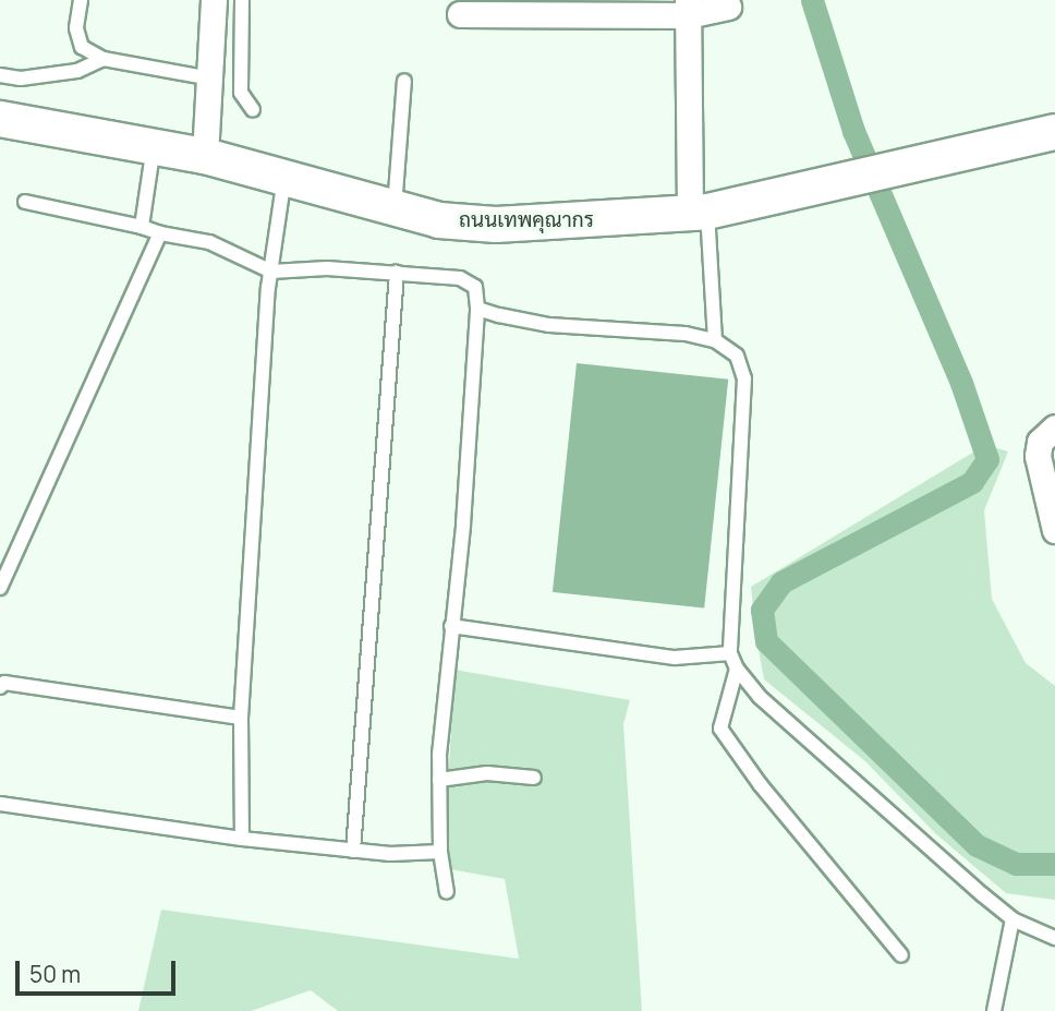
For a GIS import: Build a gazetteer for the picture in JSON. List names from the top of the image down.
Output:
{
  "streets": {
    "main road": ["ถนนเทพคุณากร"]
  },
  "scale_bar": "50 m"
}
